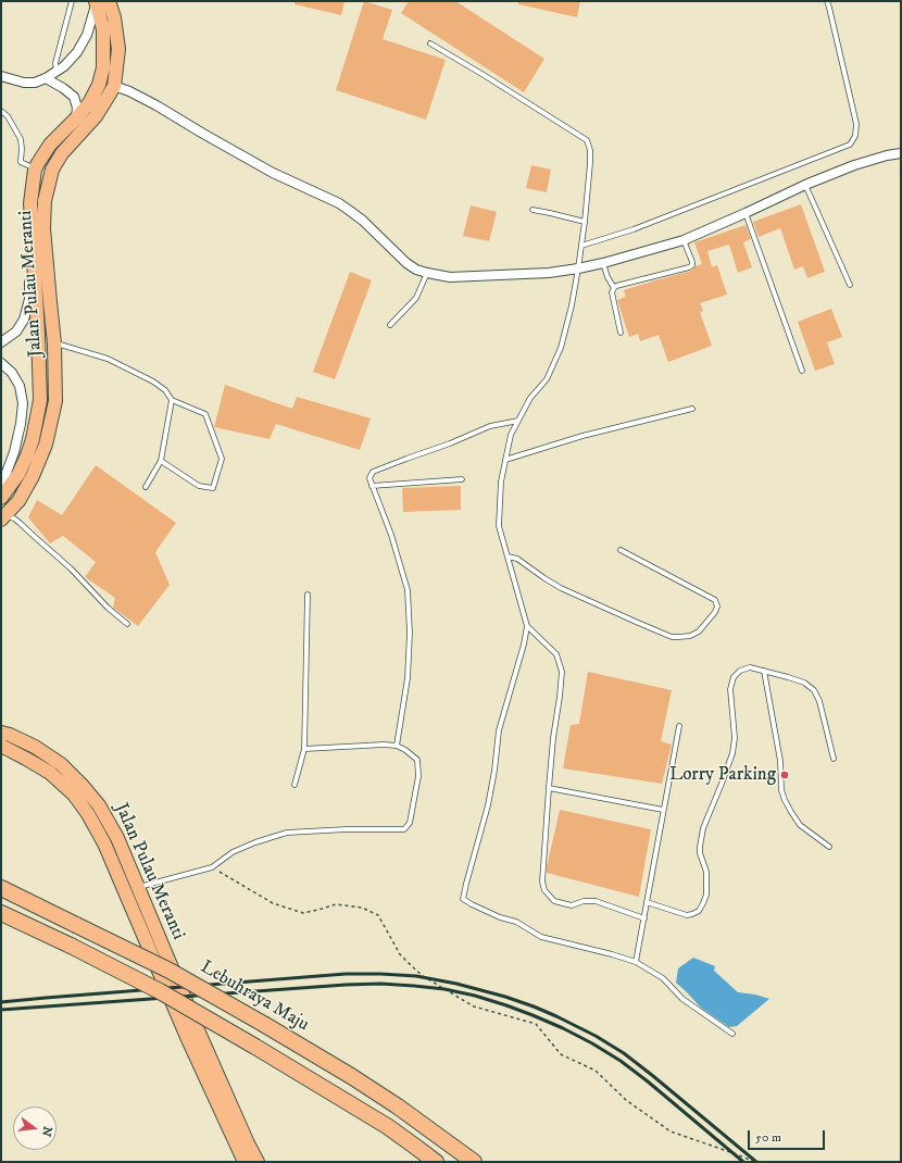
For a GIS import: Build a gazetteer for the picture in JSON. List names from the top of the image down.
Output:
{
  "streets": {
    "highway": ["Lebuhraya Maju"],
    "main road": ["Jalan Pulau Meranti"]
  },
  "places": ["Lorry Parking"],
  "scale_bar": "50 m",
  "north": "right"
}
